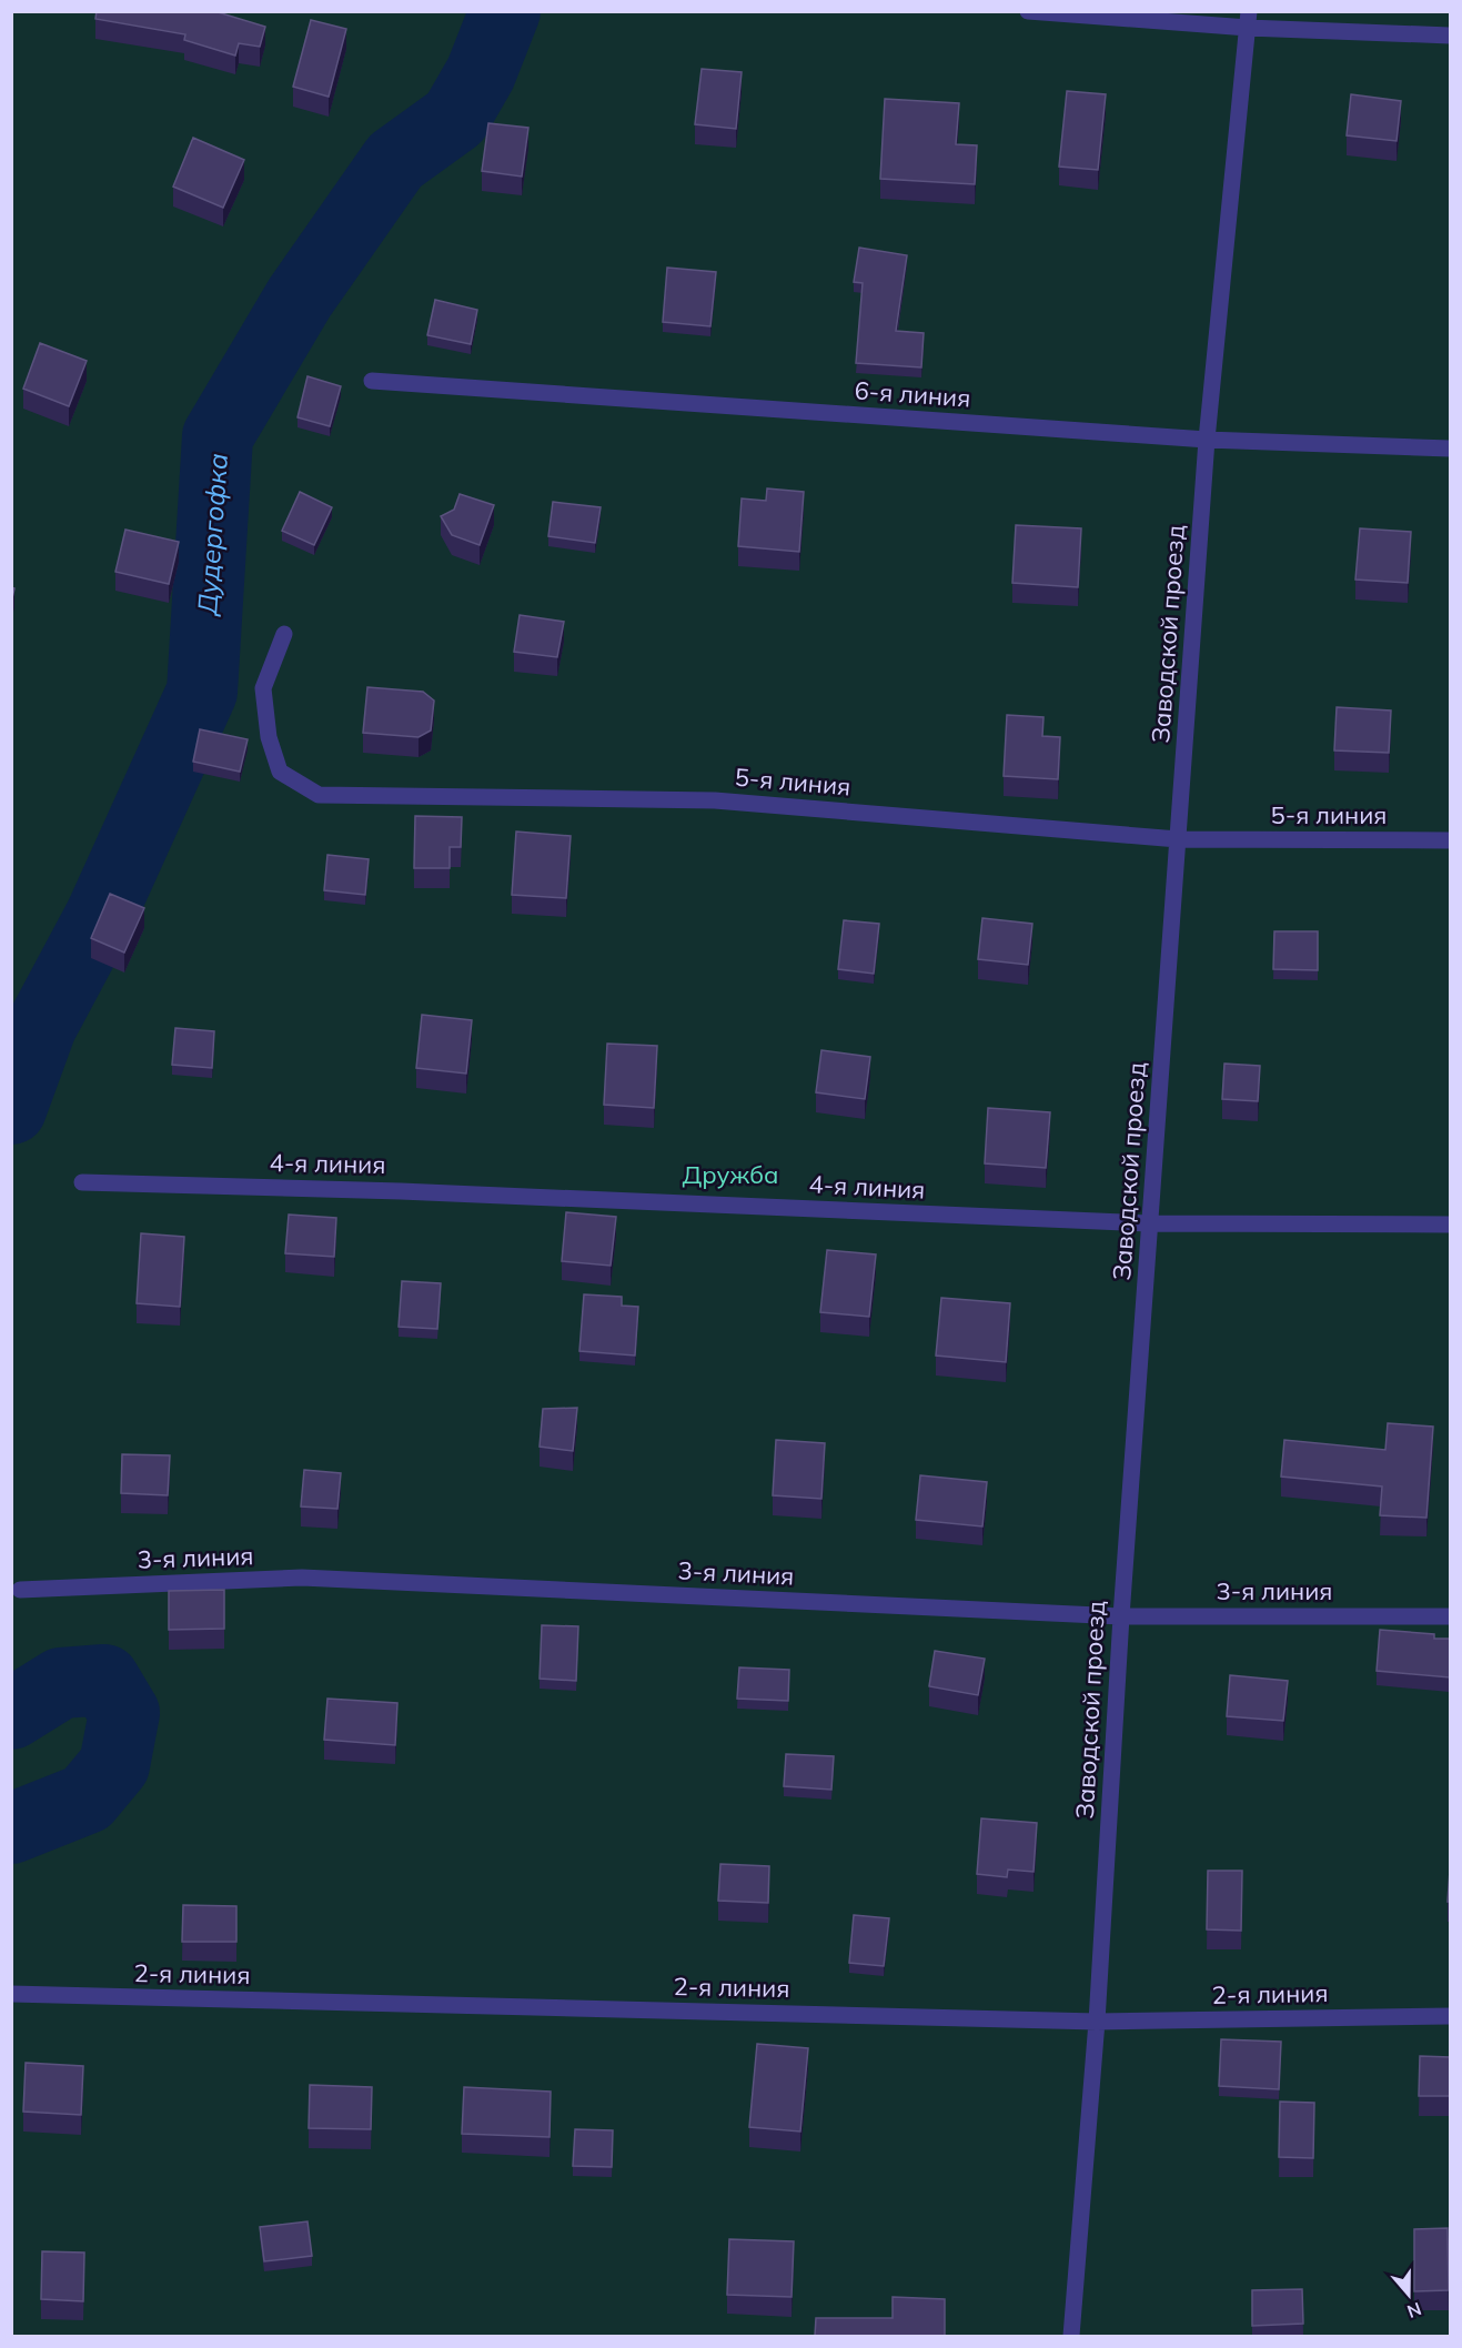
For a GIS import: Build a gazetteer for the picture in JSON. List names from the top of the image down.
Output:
{
  "streets": {
    "street": [
      "6-я линия",
      "Заводской проезд",
      "5-я линия",
      "4-я линия",
      "3-я линия",
      "2-я линия"
    ]
  },
  "crossings": [
    ["6-я линия", "Заводской проезд"],
    ["Заводской проезд", "5-я линия"],
    ["Заводской проезд", "4-я линия"],
    ["Заводской проезд", "3-я линия"],
    ["Заводской проезд", "2-я линия"]
  ],
  "water": ["Дудергофка"],
  "parks": ["Дружба"],
  "north": "bottom"
}
